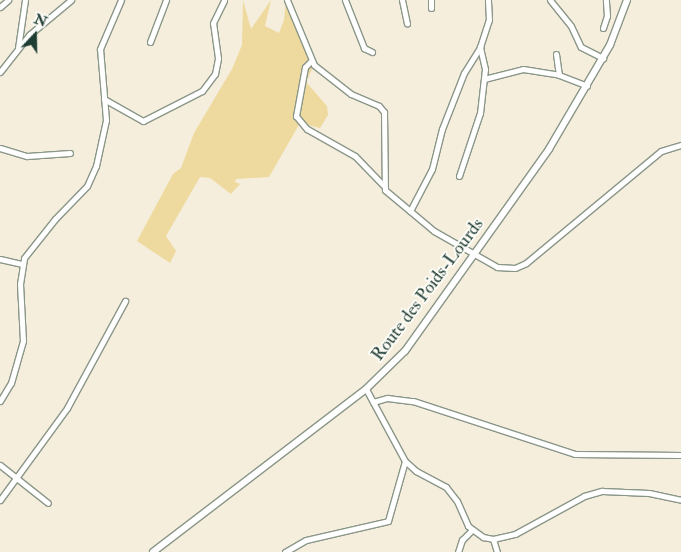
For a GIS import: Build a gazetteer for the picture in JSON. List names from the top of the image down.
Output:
{
  "streets": {
    "street": ["Route des Poids-Lourds"]
  },
  "north": "top"
}
